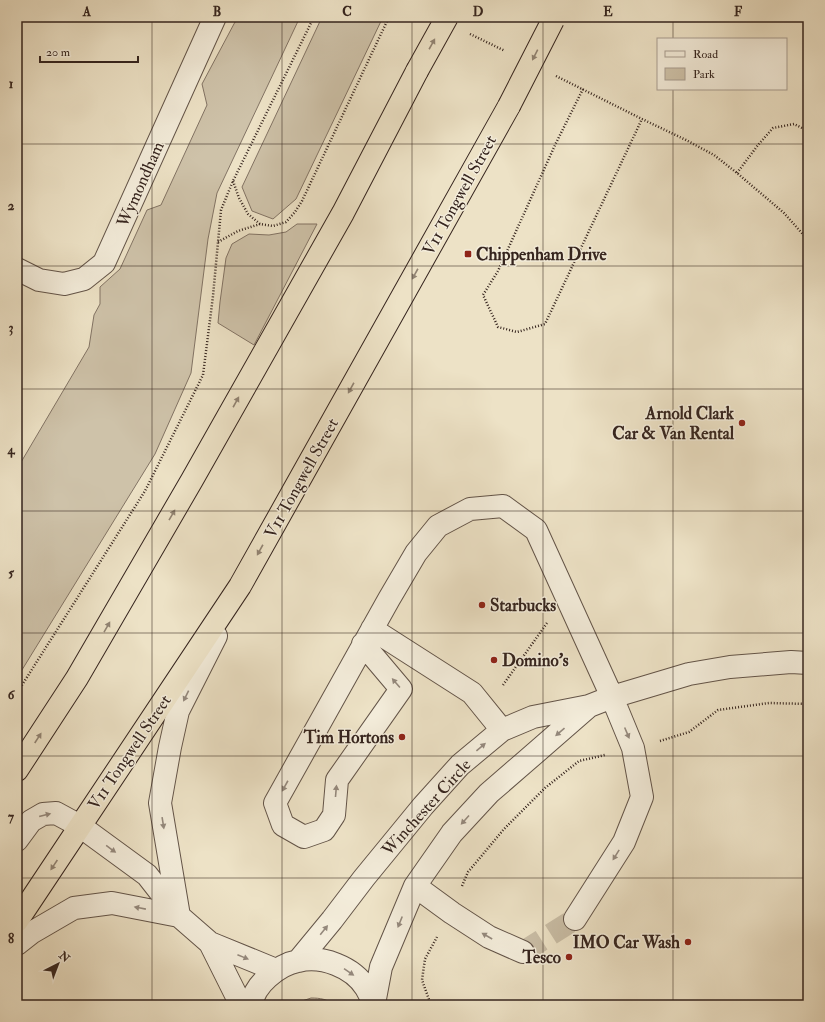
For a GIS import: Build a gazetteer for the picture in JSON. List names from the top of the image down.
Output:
{
  "streets": {
    "highway": ["V11 Tongwell Street"],
    "street": ["Wymondham", "Winchester Circle"]
  },
  "places": {
    "transit": ["Chippenham Drive"],
    "other": [
      "Arnold Clark Car & Van Rental",
      "Starbucks",
      "Domino's",
      "Tim Hortons",
      "IMO Car Wash",
      "Tesco"
    ]
  },
  "legend": ["Road", "Park"],
  "scale_bar": "20 m",
  "north": "top right",
  "grid": {
    "columns": [
      "A",
      "B",
      "C",
      "D",
      "E",
      "F"
    ],
    "rows": [
      "1",
      "2",
      "3",
      "4",
      "5",
      "6",
      "7",
      "8"
    ]
  }
}
